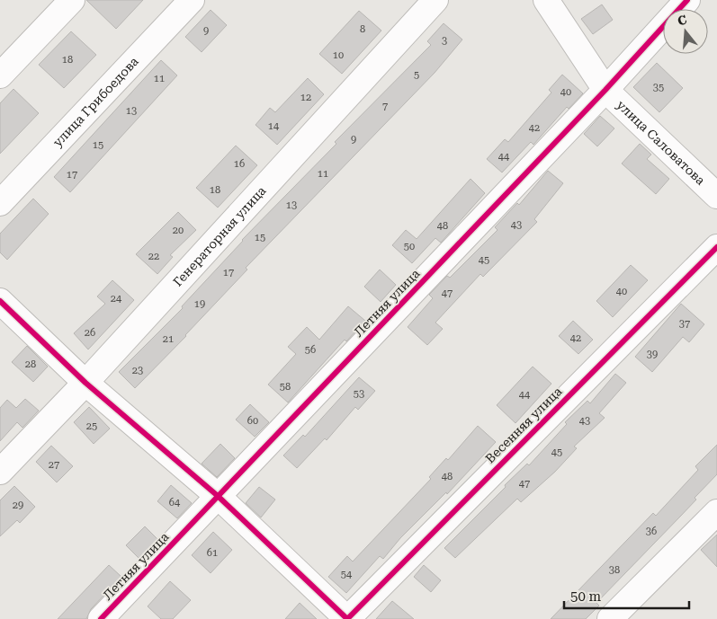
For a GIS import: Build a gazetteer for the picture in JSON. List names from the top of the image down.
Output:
{
  "streets": {
    "street": [
      "улица Грибоедова",
      "улица Саловатова",
      "Генераторная улица",
      "Летняя улица",
      "Весенняя улица"
    ]
  },
  "crossings": [
    ["улица Саловатова", "Летняя улица"]
  ],
  "house_numbers": [
    "8",
    "9",
    "3",
    "10",
    "18",
    "5",
    "11",
    "35",
    "40",
    "12",
    "7",
    "13",
    "14",
    "42",
    "9",
    "15",
    "44",
    "16",
    "11",
    "17",
    "18",
    "13",
    "43",
    "48",
    "20",
    "15",
    "50",
    "22",
    "45",
    "17",
    "40",
    "47",
    "24",
    "19",
    "37",
    "26",
    "42",
    "21",
    "56",
    "39",
    "28",
    "23",
    "58",
    "53",
    "44",
    "60",
    "43",
    "25",
    "45",
    "27",
    "48",
    "47",
    "64",
    "29",
    "36",
    "61",
    "38",
    "54"
  ],
  "scale_bar": "50 m",
  "north": "top"
}
